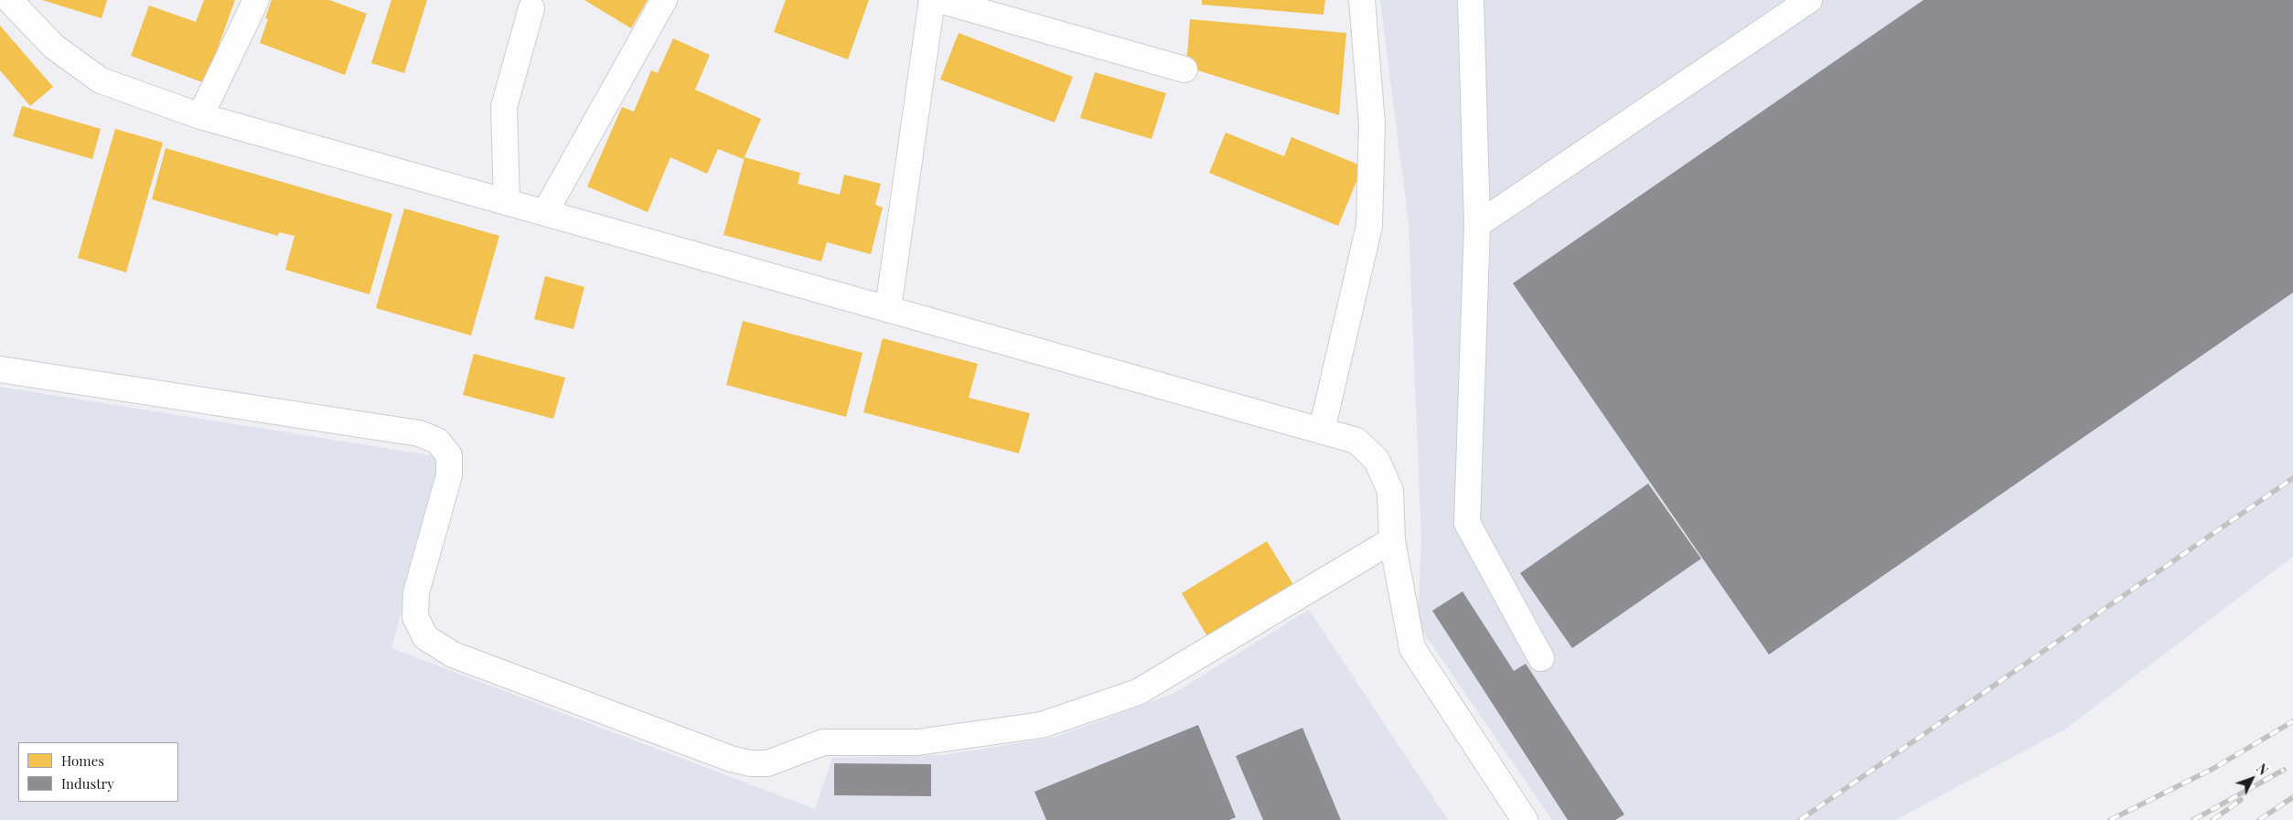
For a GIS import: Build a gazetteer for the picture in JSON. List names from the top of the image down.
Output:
{
  "legend": ["Homes", "Industry"],
  "north": "top right"
}
